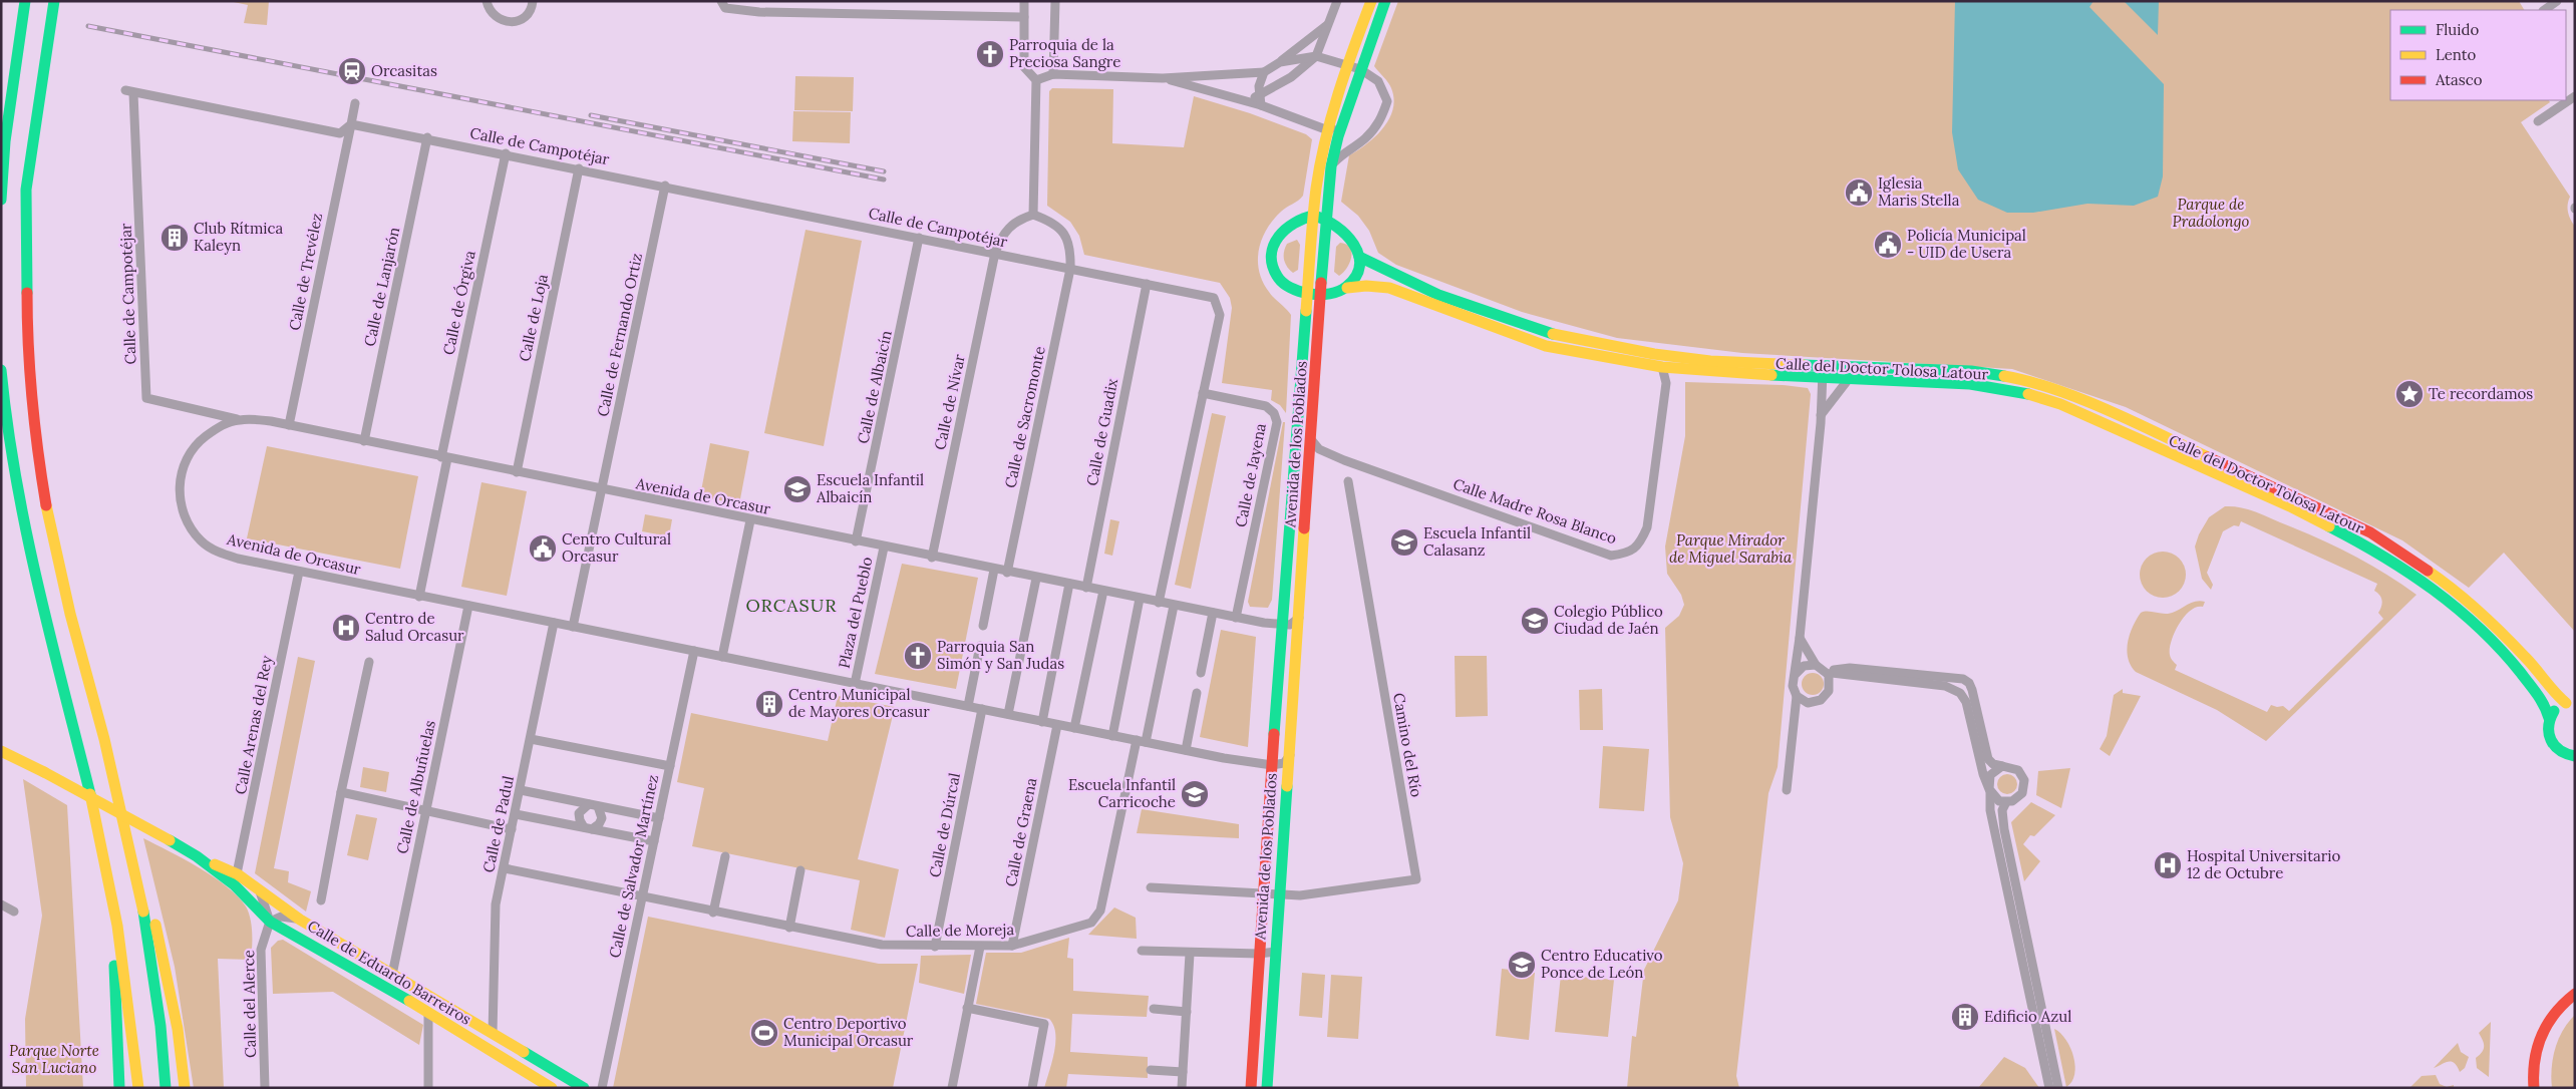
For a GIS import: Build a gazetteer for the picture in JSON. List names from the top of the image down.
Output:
{
  "streets": {
    "main road": ["Calle del Doctor Tolosa Latour", "Avenida de los Poblados", "Calle de Eduardo Barreiros"],
    "street": [
      "Calle de Campotéjar",
      "Calle de Trevélez",
      "Calle de Lanjarón",
      "Calle de Órgiva",
      "Calle de Loja",
      "Calle de Fernando Ortiz",
      "Calle de Albaicín",
      "Calle de Nívar",
      "Calle de Sacromonte",
      "Calle de Guadix",
      "Calle de Jayena",
      "Avenida de Orcasur",
      "Calle Madre Rosa Blanco",
      "Plaza del Pueblo",
      "Calle Arenas del Rey",
      "Camino del Río",
      "Calle de Albuñuelas",
      "Calle de Padul",
      "Calle de Dúrcal",
      "Calle de Graena",
      "Calle de Salvador Martínez",
      "Calle de Moreja",
      "Calle del Alerce"
    ]
  },
  "crossings": [
    ["Calle de Campotéjar", "Calle de Trevélez"],
    ["Calle de Campotéjar", "Calle de Lanjarón"],
    ["Calle de Campotéjar", "Calle de Órgiva"],
    ["Calle de Campotéjar", "Calle de Loja"],
    ["Calle de Campotéjar", "Calle de Fernando Ortiz"],
    ["Calle de Campotéjar", "Calle de Albaicín"],
    ["Calle de Campotéjar", "Calle de Nívar"],
    ["Calle de Campotéjar", "Calle de Sacromonte"],
    ["Calle de Campotéjar", "Calle de Guadix"],
    ["Calle de Campotéjar", "Calle de Jayena"],
    ["Calle de Campotéjar", "Avenida de Orcasur"],
    ["Calle de Trevélez", "Avenida de Orcasur"],
    ["Calle de Lanjarón", "Avenida de Orcasur"],
    ["Calle de Órgiva", "Avenida de Orcasur"],
    ["Calle de Loja", "Avenida de Orcasur"],
    ["Calle de Fernando Ortiz", "Avenida de Orcasur"],
    ["Calle del Doctor Tolosa Latour", "Calle Madre Rosa Blanco"],
    ["Calle de Albaicín", "Avenida de Orcasur"],
    ["Calle de Nívar", "Calle de Sacromonte"],
    ["Calle de Nívar", "Avenida de Orcasur"],
    ["Calle de Sacromonte", "Avenida de Orcasur"],
    ["Calle de Guadix", "Avenida de Orcasur"],
    ["Avenida de los Poblados", "Avenida de Orcasur"],
    ["Avenida de los Poblados", "Calle Madre Rosa Blanco"],
    ["Avenida de los Poblados", "Camino del Río"],
    ["Calle de Jayena", "Avenida de Orcasur"],
    ["Avenida de Orcasur", "Plaza del Pueblo"],
    ["Avenida de Orcasur", "Calle Arenas del Rey"],
    ["Avenida de Orcasur", "Calle de Albuñuelas"],
    ["Avenida de Orcasur", "Calle de Padul"],
    ["Avenida de Orcasur", "Calle de Dúrcal"],
    ["Avenida de Orcasur", "Calle de Graena"],
    ["Avenida de Orcasur", "Calle de Salvador Martínez"],
    ["Avenida de Orcasur", "Calle de Moreja"],
    ["Calle Arenas del Rey", "Calle de Eduardo Barreiros"],
    ["Calle de Albuñuelas", "Calle de Eduardo Barreiros"],
    ["Calle de Padul", "Calle de Moreja"],
    ["Calle de Padul", "Calle de Eduardo Barreiros"],
    ["Calle de Dúrcal", "Calle de Moreja"],
    ["Calle de Graena", "Calle de Moreja"],
    ["Calle de Salvador Martínez", "Calle de Moreja"],
    ["Calle de Eduardo Barreiros", "Calle del Alerce"]
  ],
  "districts": ["ORCASUR"],
  "parks": ["Parque de Pradolongo", "Parque Mirador de Miguel Sarabia", "Parque Norte San Luciano"],
  "places": {
    "church": ["Parroquia de la Preciosa Sangre", "Parroquia San Simón y San Judas"],
    "station": ["Orcasitas"],
    "public building": ["Iglesia Maris Stella", "Policía Municipal - UID de Usera", "Centro Cultural Orcasur"],
    "building": ["Club Rítmica Kaleyn", "Centro Municipal de Mayores Orcasur", "Edificio Azul"],
    "place": ["Te recordamos"],
    "school or university": [
      "Escuela Infantil Albaicín",
      "Escuela Infantil Calasanz",
      "Colegio Público Ciudad de Jaén",
      "Escuela Infantil Carricoche",
      "Centro Educativo Ponce de León"
    ],
    "hospital": ["Centro de Salud Orcasur", "Hospital Universitario 12 de Octubre"],
    "sports": ["Centro Deportivo Municipal Orcasur"]
  },
  "legend": ["Fluido", "Lento", "Atasco"]
}
